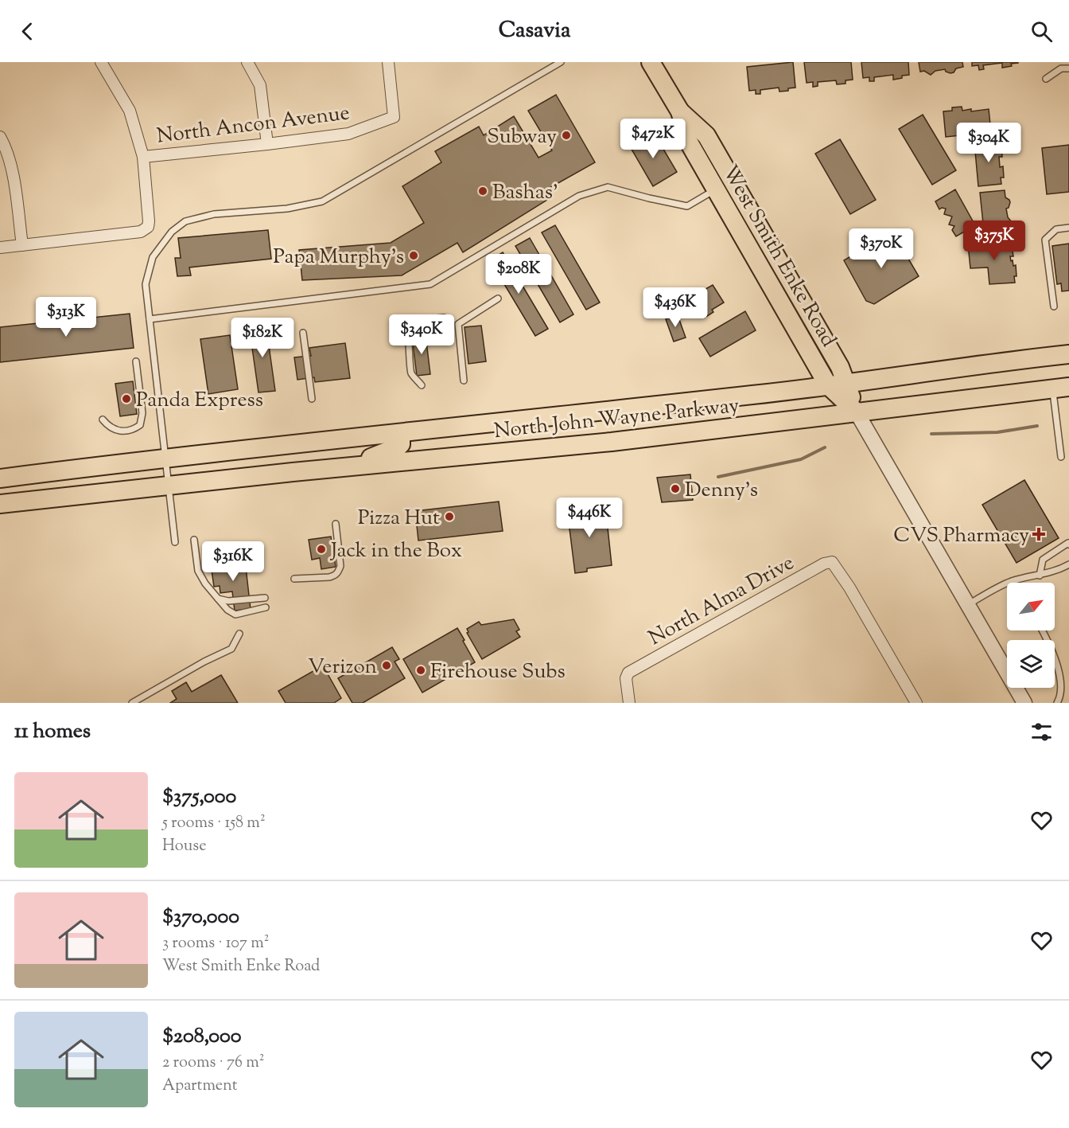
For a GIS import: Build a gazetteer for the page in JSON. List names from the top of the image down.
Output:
{
  "streets": {
    "main road": ["West Smith Enke Road", "North John Wayne Parkway"],
    "street": ["North Ancon Avenue", "North Alma Drive"]
  },
  "crossings": [
    ["West Smith Enke Road", "North John Wayne Parkway"]
  ],
  "places": {
    "other": [
      "Subway",
      "Bashas'",
      "Papa Murphy's",
      "Panda Express",
      "Denny's",
      "Pizza Hut",
      "Jack in the Box",
      "Verizon",
      "Firehouse Subs"
    ],
    "health": ["CVS Pharmacy"]
  },
  "north": "top right",
  "page": {
    "header": "Casavia",
    "price": [
      "$472K",
      "$304K",
      "$375K",
      "$370K",
      "$208K",
      "$436K",
      "$313K",
      "$340K",
      "$182K",
      "$446K",
      "$316K"
    ],
    "heading": "11 homes",
    "list": [
      {
        "name": "$375,000",
        "note": "5 rooms · 158 m² · House"
      },
      {
        "name": "$370,000",
        "note": "3 rooms · 107 m² · West Smith Enke Road"
      },
      {
        "name": "$208,000",
        "note": "2 rooms · 76 m² · Apartment"
      }
    ]
  }
}
